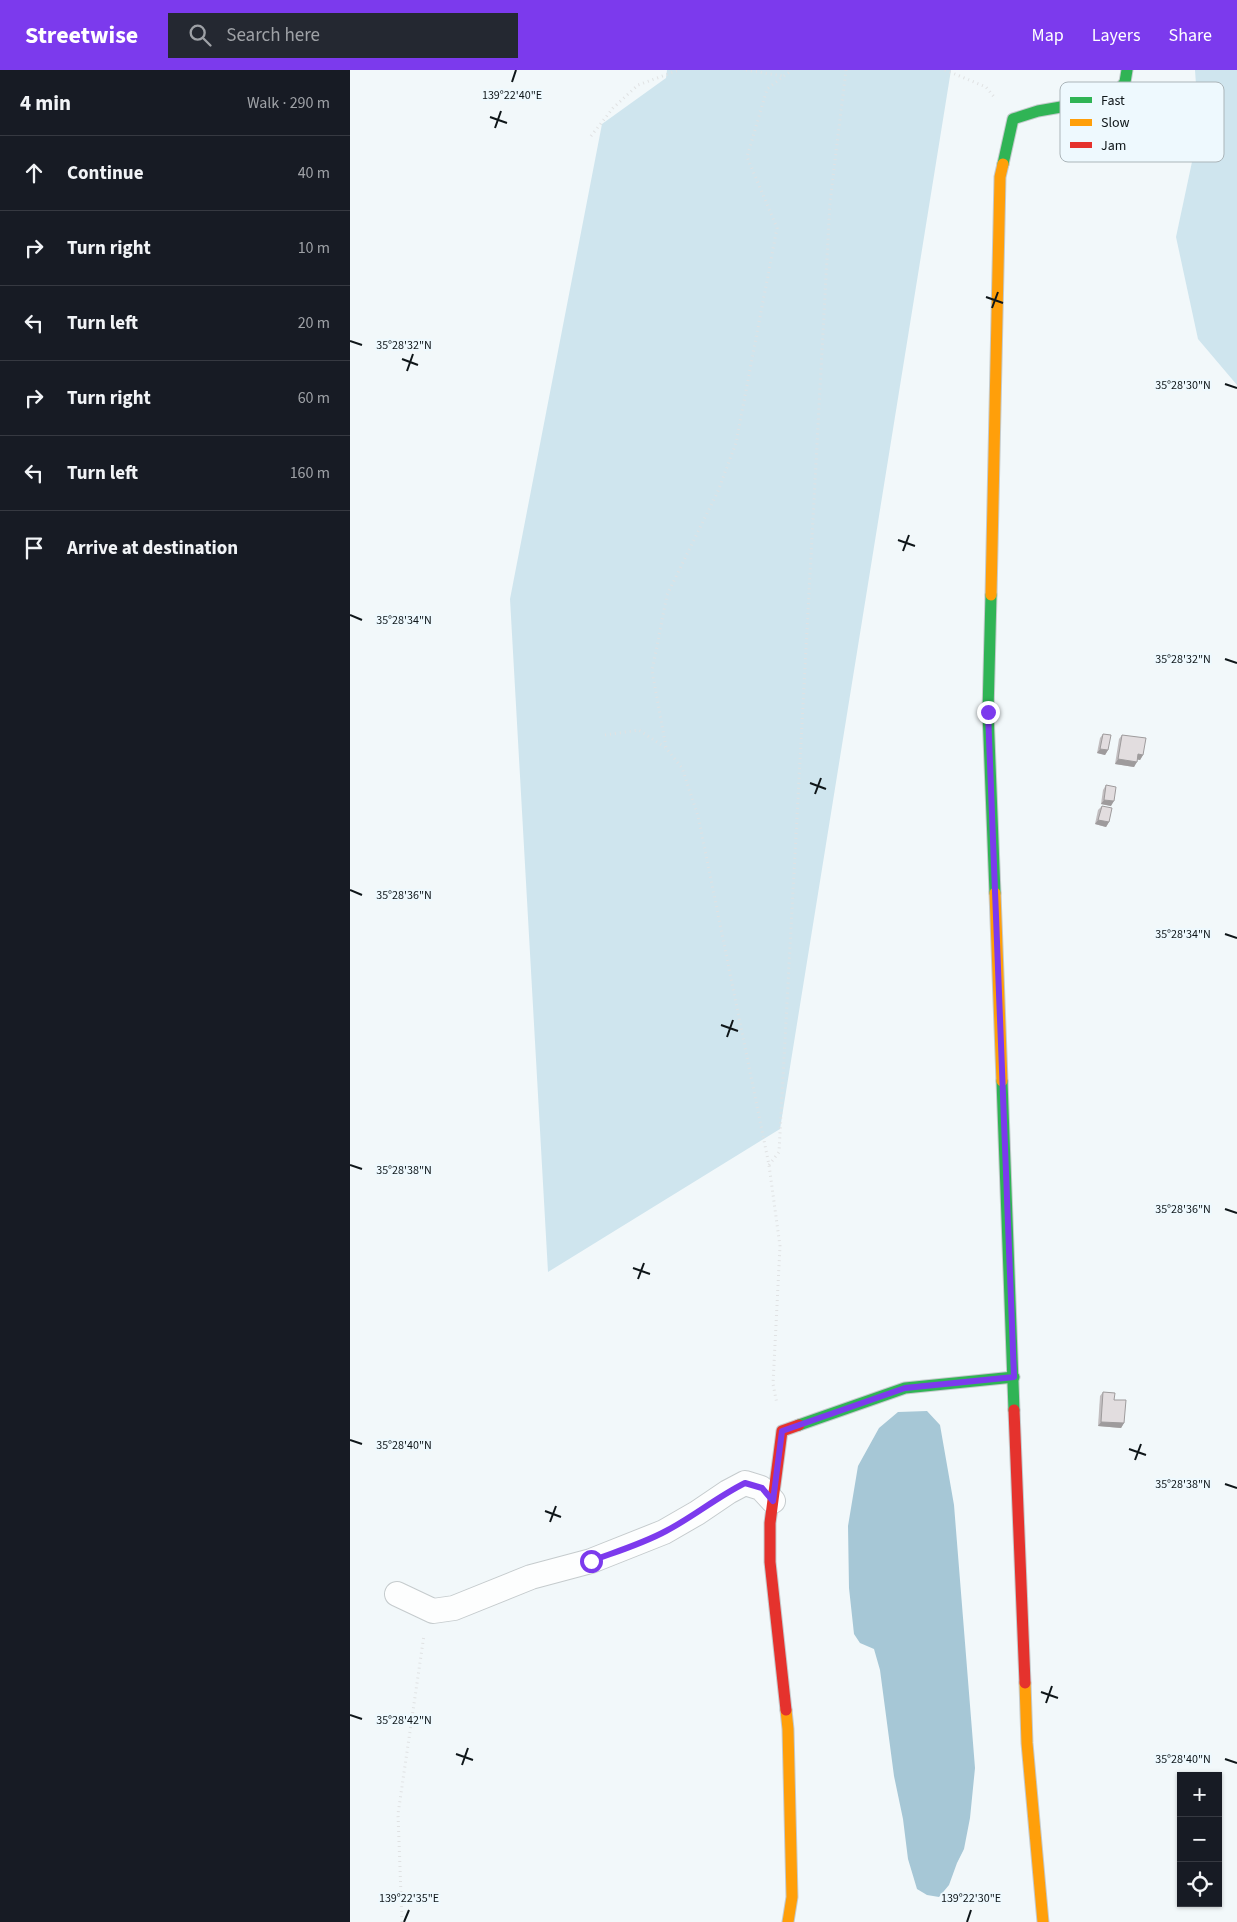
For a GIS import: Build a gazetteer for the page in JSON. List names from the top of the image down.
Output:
{
  "legend": ["Fast", "Slow", "Jam"],
  "page": {
    "header": "Streetwise",
    "search": "Search here",
    "nav": ["Map", "Layers", "Share"],
    "heading": ["4 min", "Walk · 290 m"],
    "list": [
      ["Continue", "40 m"],
      ["Turn right", "10 m"],
      ["Turn left", "20 m"],
      ["Turn right", "60 m"],
      ["Turn left", "160 m"],
      "Arrive at destination"
    ],
    "map_buttons": ["+", "−"]
  },
  "coordinates": [
    "139°22'40\"E",
    "35°28'32\"N",
    "35°28'30\"N",
    "35°28'34\"N",
    "35°28'36\"N",
    "35°28'38\"N",
    "35°28'40\"N",
    "35°28'42\"N",
    "139°22'35\"E",
    "139°22'30\"E"
  ]
}
